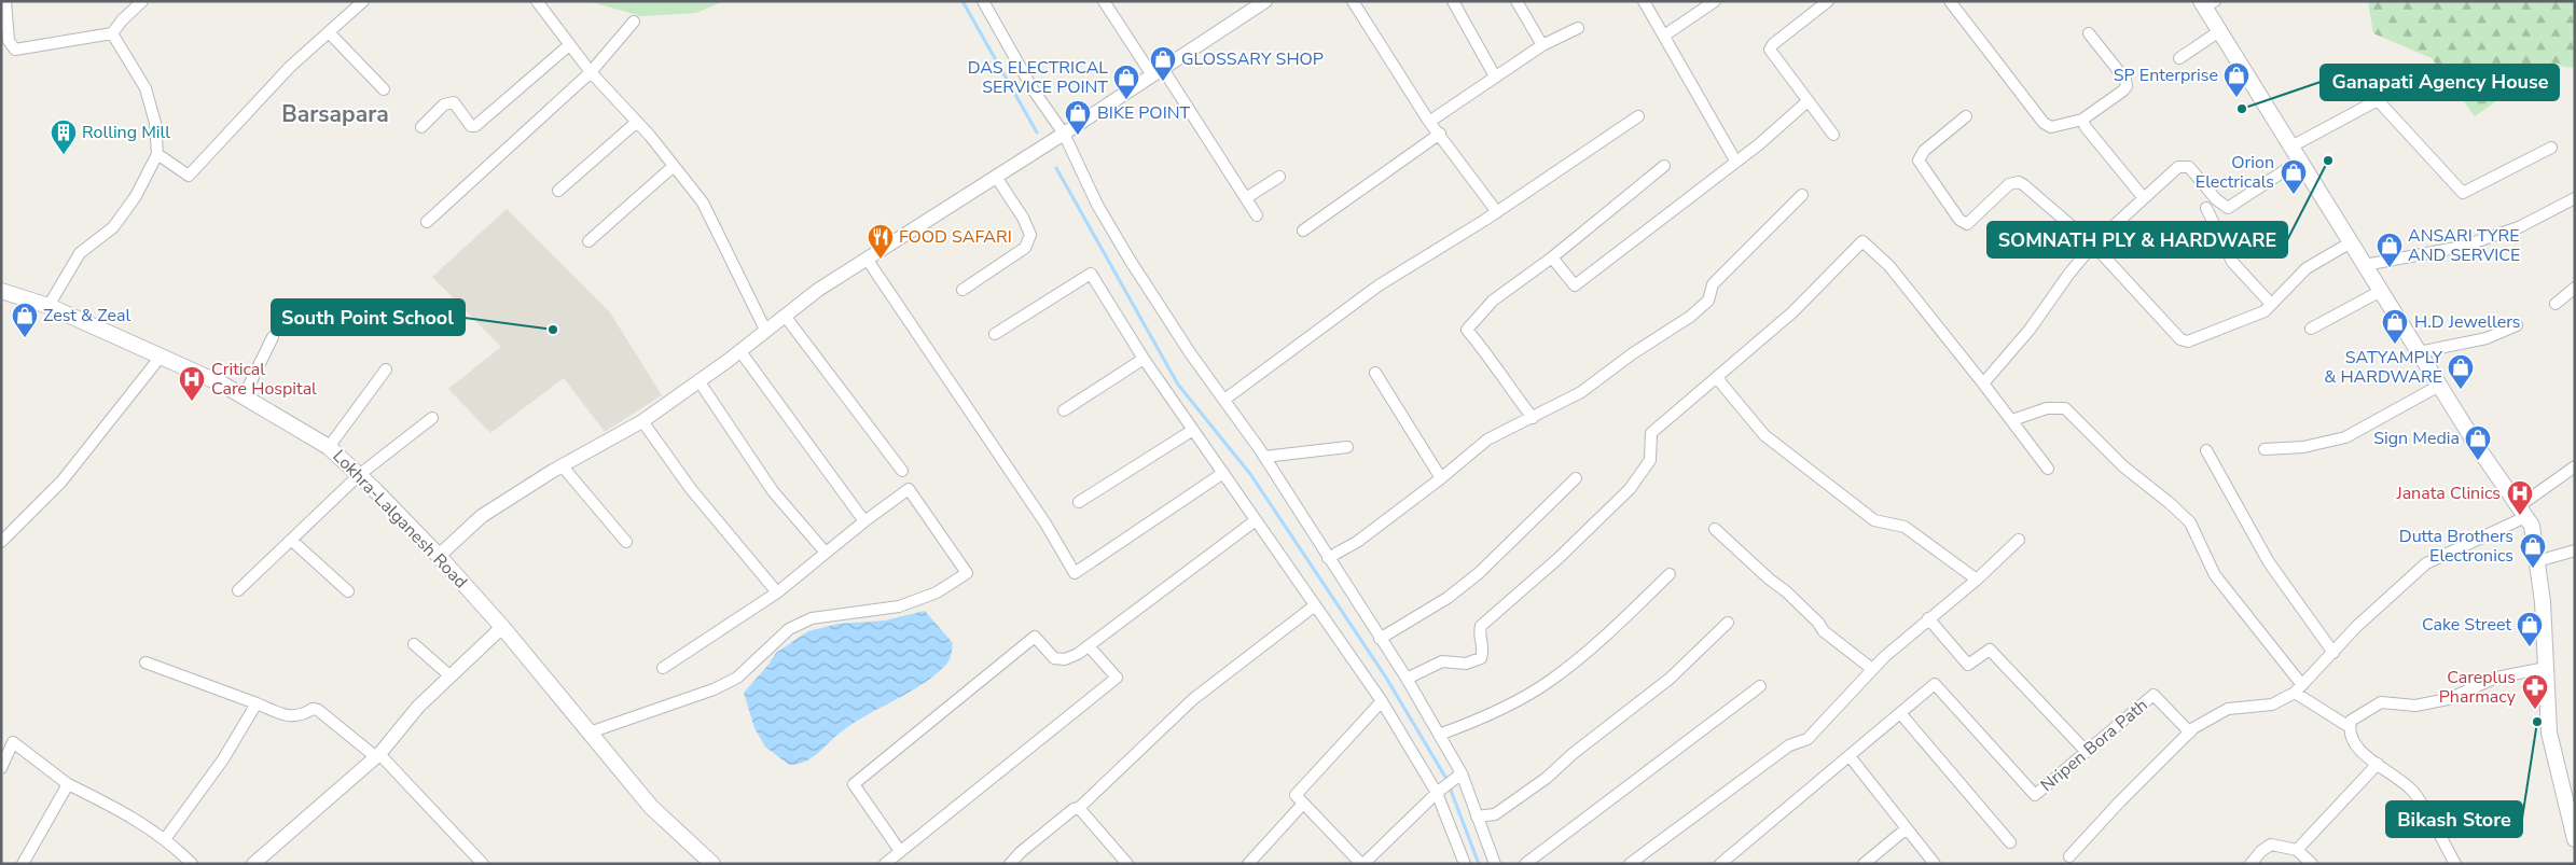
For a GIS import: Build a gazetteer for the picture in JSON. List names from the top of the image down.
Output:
{
  "streets": {
    "main road": ["Lokhra-Lalganesh Road"],
    "street": ["Nripen Bora Path"]
  },
  "districts": ["Barsapara"],
  "places": {
    "shop": [
      "GLOSSARY SHOP",
      "SP Enterprise",
      "DAS ELECTRICAL SERVICE POINT",
      "BIKE POINT",
      "Orion Electricals",
      "ANSARI TYRE AND SERVICE",
      "Zest & Zeal",
      "H.D Jewellers",
      "SATYAMPLY & HARDWARE",
      "Sign Media",
      "Dutta Brothers Electronics",
      "Cake Street"
    ],
    "other": [
      "Ganapati Agency House",
      "SOMNATH PLY & HARDWARE",
      "South Point School",
      "Bikash Store"
    ],
    "building": ["Rolling Mill"],
    "restaurant": ["FOOD SAFARI"],
    "hospital": ["Critical Care Hospital", "Janata Clinics"],
    "pharmacy": ["Careplus Pharmacy"]
  }
}
